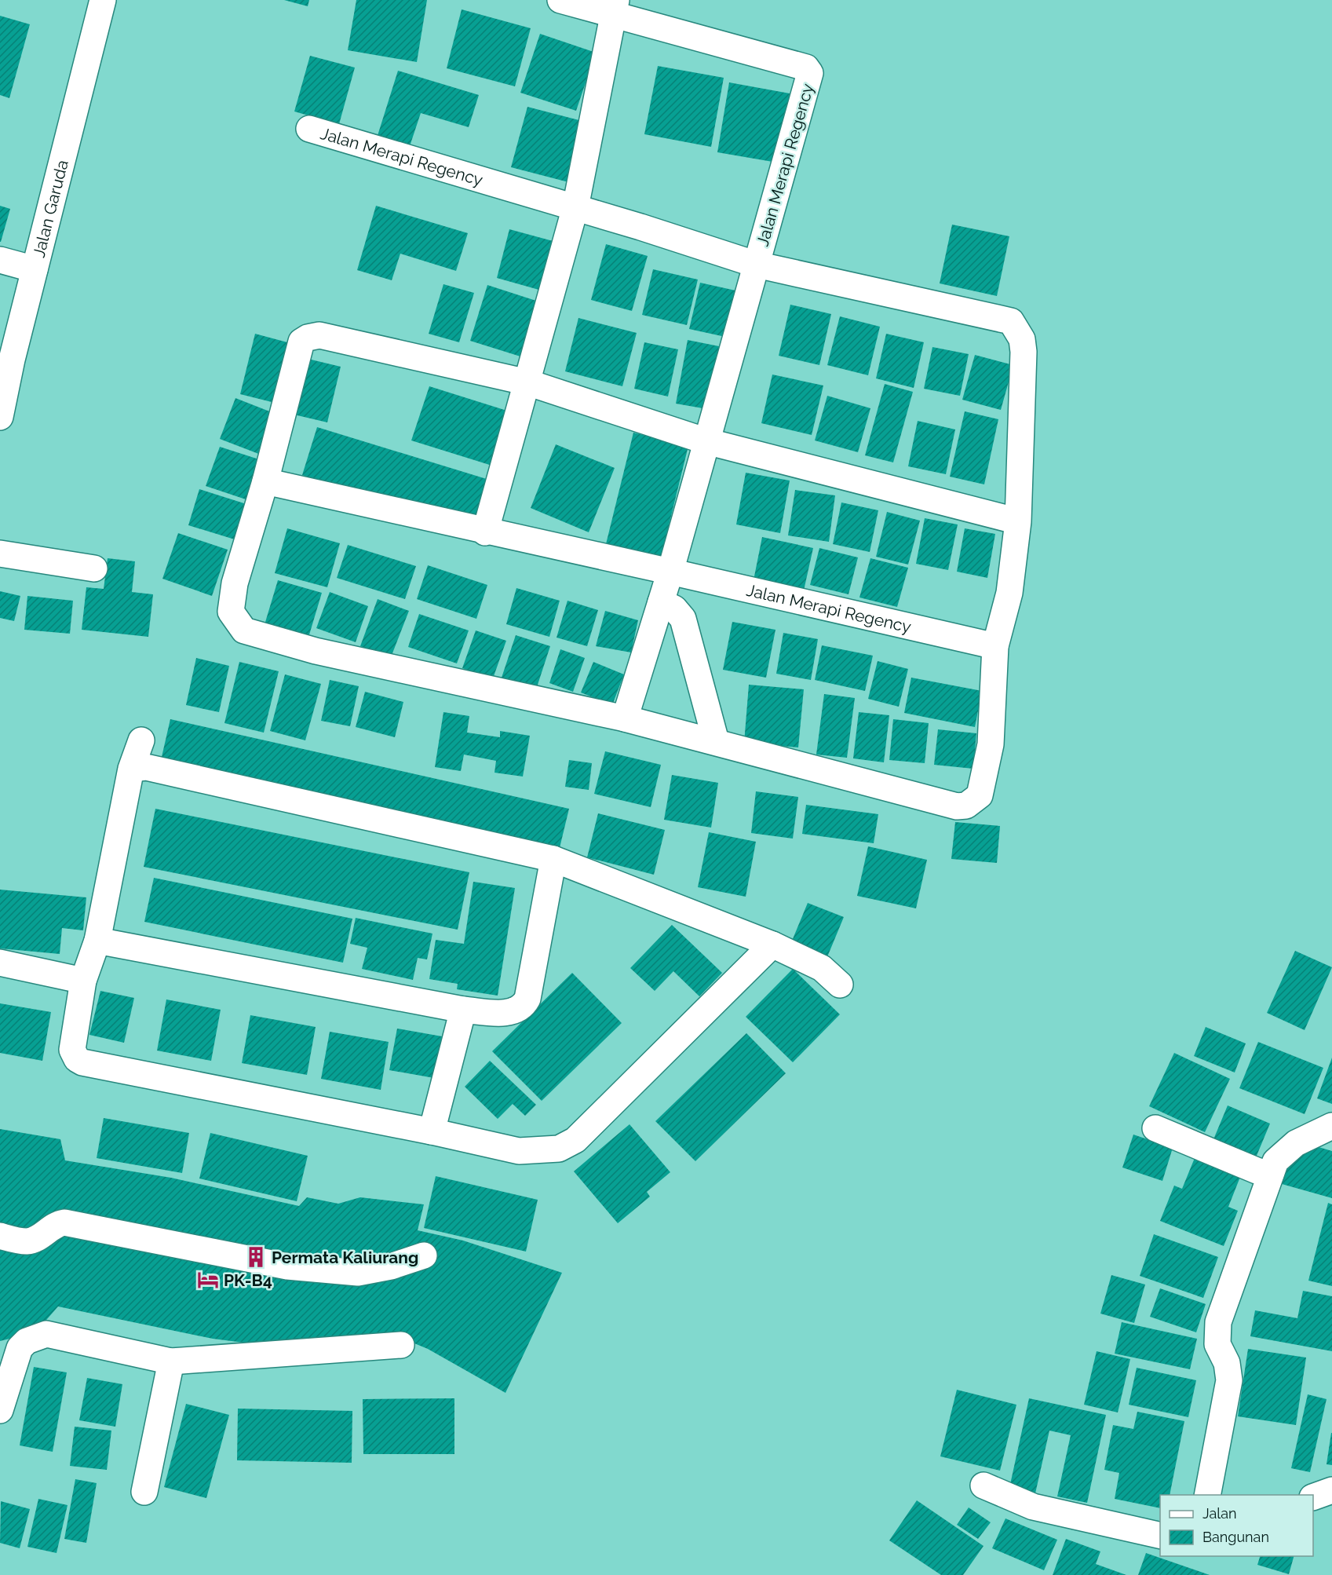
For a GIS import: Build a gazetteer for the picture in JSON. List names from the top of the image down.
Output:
{
  "streets": {
    "street": ["Jalan Merapi Regency", "Jalan Garuda"]
  },
  "places": {
    "building": ["Permata Kaliurang"],
    "hotel": ["PK-B4"]
  },
  "legend": ["Jalan", "Bangunan"]
}
